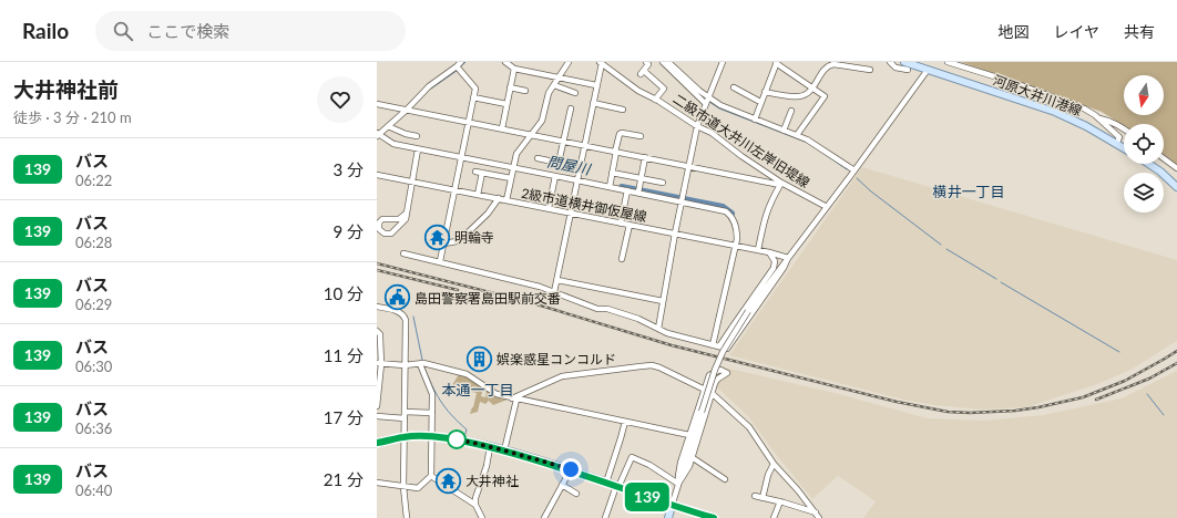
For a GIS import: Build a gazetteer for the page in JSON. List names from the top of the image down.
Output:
{
  "streets": {
    "main road": ["河原大井川港線"],
    "street": ["二級市道大井川左岸旧堤線", "2級市道横井御仮屋線"]
  },
  "districts": ["横井一丁目", "本通一丁目"],
  "water": ["問屋川"],
  "places": {
    "temple": ["明輪寺", "大井神社"],
    "public building": ["島田警察署島田駅前交番"],
    "building": ["娯楽惑星コンコルド"]
  },
  "lines": ["bus line 139"],
  "north": "bottom",
  "page": {
    "header": "Railo",
    "search": "ここで検索",
    "nav": ["地図", "レイヤ", "共有"],
    "heading": ["大井神社前", "徒歩 · 3 分 · 210 m"],
    "on_map": "139",
    "list": [
      {
        "mark": "139",
        "name": "バス",
        "note": "06:22",
        "value": "3 分"
      },
      {
        "mark": "139",
        "name": "バス",
        "note": "06:28",
        "value": "9 分"
      },
      {
        "mark": "139",
        "name": "バス",
        "note": "06:29",
        "value": "10 分"
      },
      {
        "mark": "139",
        "name": "バス",
        "note": "06:30",
        "value": "11 分"
      },
      {
        "mark": "139",
        "name": "バス",
        "note": "06:36",
        "value": "17 分"
      },
      {
        "mark": "139",
        "name": "バス",
        "note": "06:40",
        "value": "21 分"
      }
    ]
  }
}
